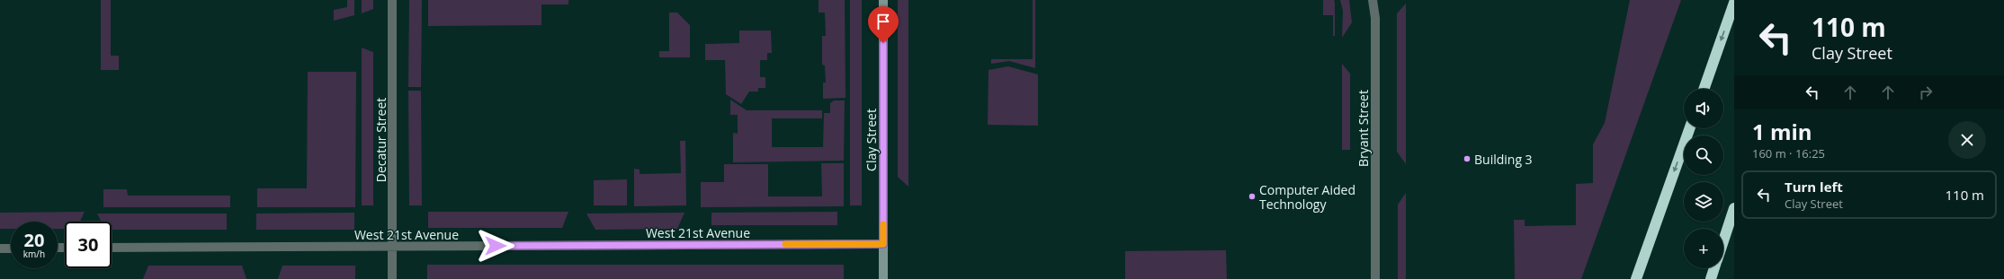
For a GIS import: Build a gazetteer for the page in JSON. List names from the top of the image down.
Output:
{
  "streets": {
    "street": [
      "Bryant Street",
      "Decatur Street",
      "Clay Street",
      "West 21st Avenue"
    ]
  },
  "crossings": [
    ["Decatur Street", "West 21st Avenue"],
    ["Clay Street", "West 21st Avenue"]
  ],
  "places": ["Building 3", "Computer Aided Technology"],
  "page": {
    "turn": ["110 m", "Clay Street"],
    "map_buttons": "+",
    "heading": ["1 min", "160 m · 16:25"],
    "list": [
      {
        "name": "Turn left",
        "note": "Clay Street",
        "value": "110 m"
      }
    ],
    "speed": "20 km/h",
    "limit": "30"
  }
}
